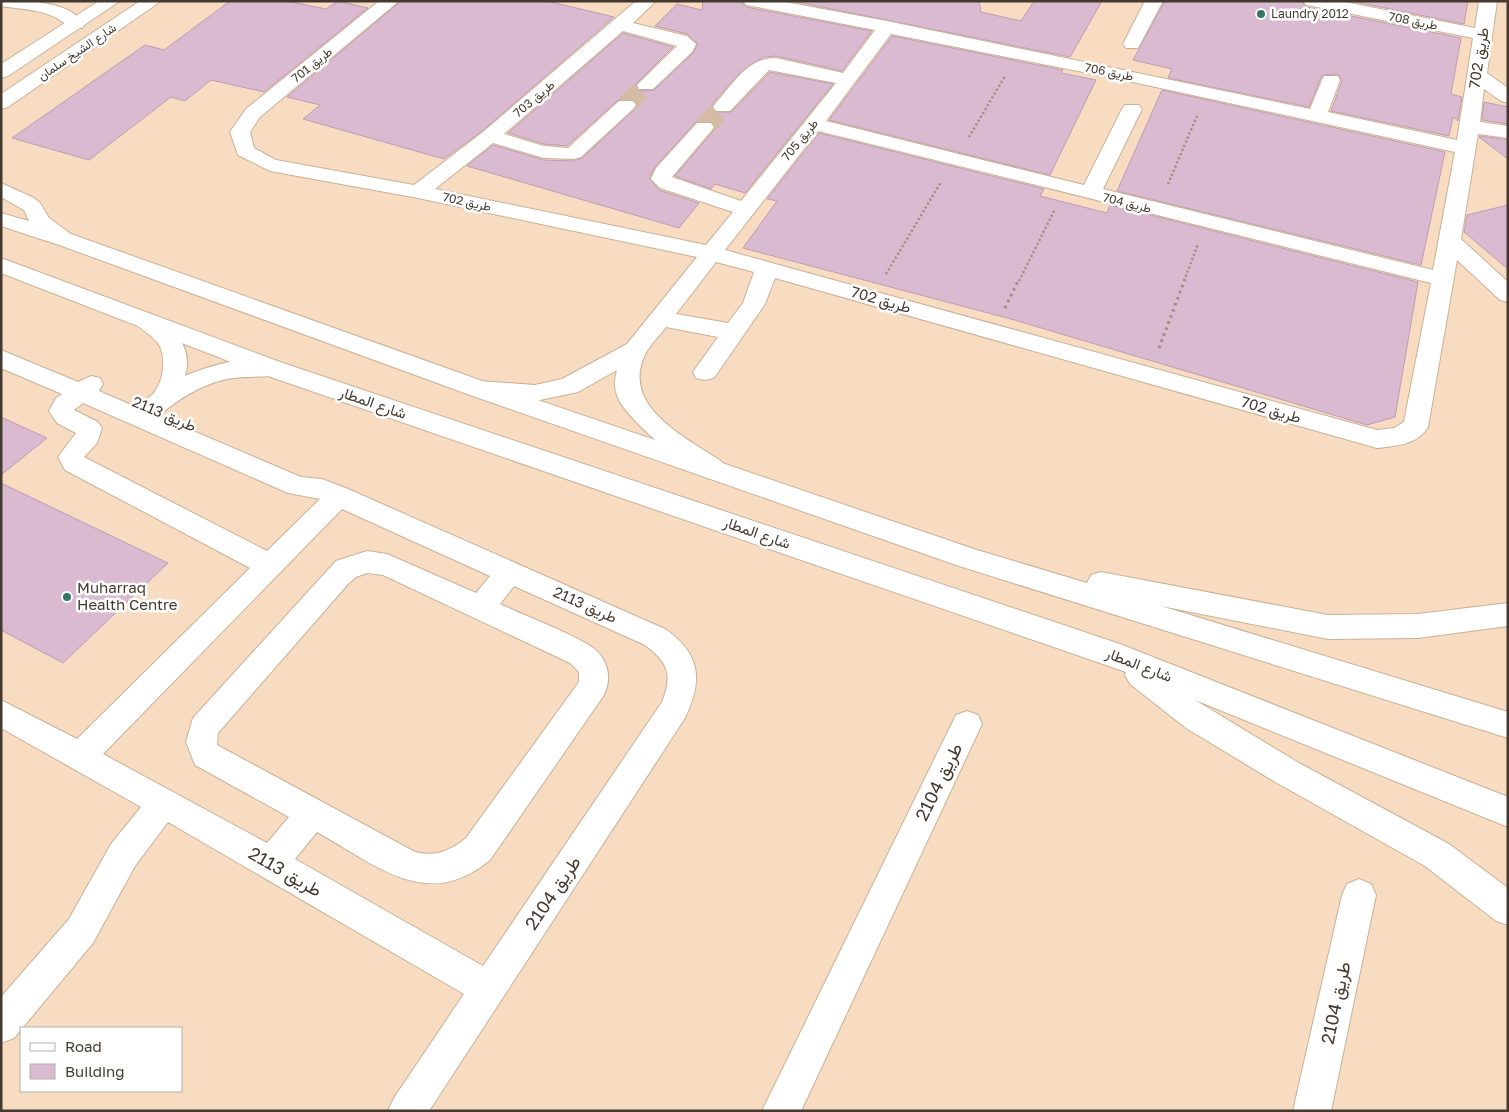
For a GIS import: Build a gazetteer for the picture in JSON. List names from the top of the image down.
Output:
{
  "streets": {
    "street": [
      "طريق 708",
      "شارع الشيخ سلمان",
      "طريق 702",
      "طريق 701",
      "طريق 706",
      "طريق 703",
      "طريق 705",
      "طريق 704",
      "شارع المطار",
      "طريق 2113",
      "طريق 2104"
    ]
  },
  "crossings": [
    ["طريق 708", "طريق 702"],
    ["طريق 702", "طريق 701"],
    ["طريق 702", "طريق 706"],
    ["طريق 702", "طريق 703"],
    ["طريق 702", "طريق 705"],
    ["طريق 702", "طريق 704"],
    ["طريق 706", "طريق 705"],
    ["طريق 705", "طريق 704"],
    ["شارع المطار", "طريق 2113"],
    ["طريق 2113", "طريق 2104"]
  ],
  "places": ["Laundry 2012", "Muharraq Health Centre"],
  "legend": ["Road", "Building"]
}
